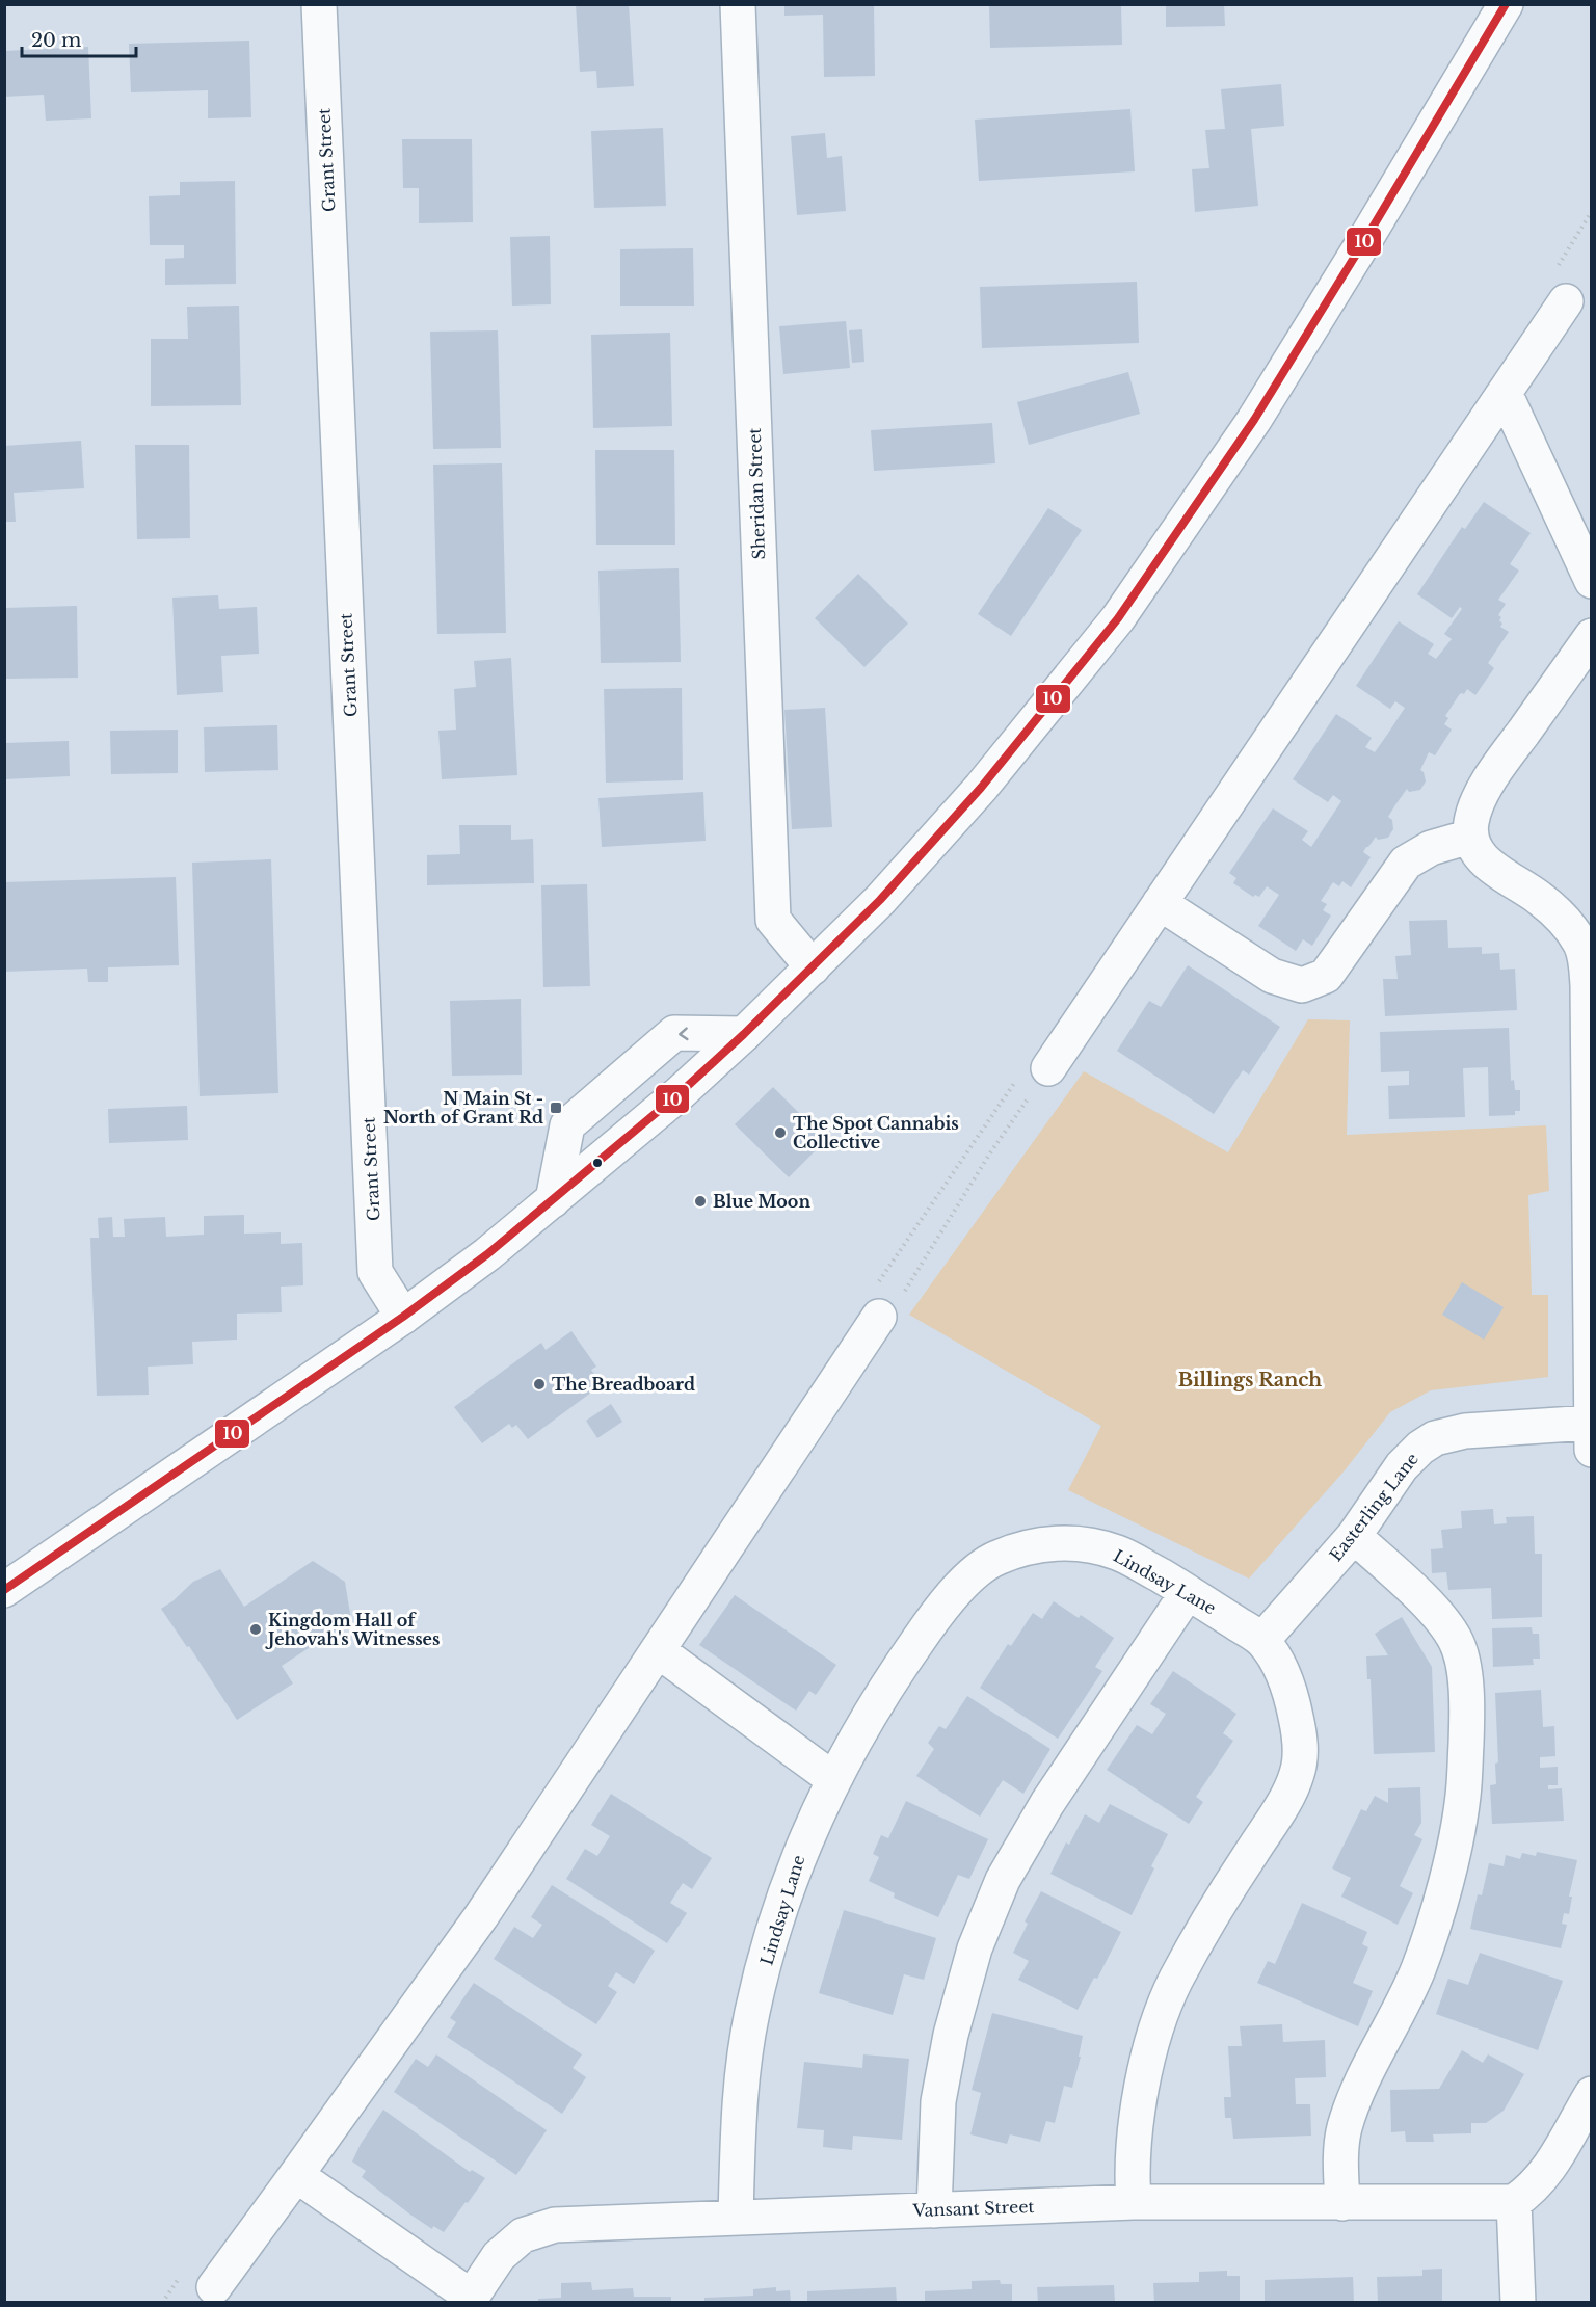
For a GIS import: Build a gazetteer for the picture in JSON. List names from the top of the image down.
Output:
{
  "streets": {
    "street": [
      "Grant Street",
      "Sheridan Street",
      "Easterling Lane",
      "Lindsay Lane",
      "Vansant Street"
    ]
  },
  "crossings": [
    ["Easterling Lane", "Lindsay Lane"],
    ["Lindsay Lane", "Vansant Street"]
  ],
  "districts": ["Billings Ranch"],
  "places": {
    "transit": ["N Main St - North of Grant Rd"],
    "other": [
      "The Spot Cannabis Collective",
      "Blue Moon",
      "The Breadboard",
      "Kingdom Hall of Jehovah's Witnesses"
    ]
  },
  "lines": ["transit line 10"],
  "scale_bar": "20 m"
}
